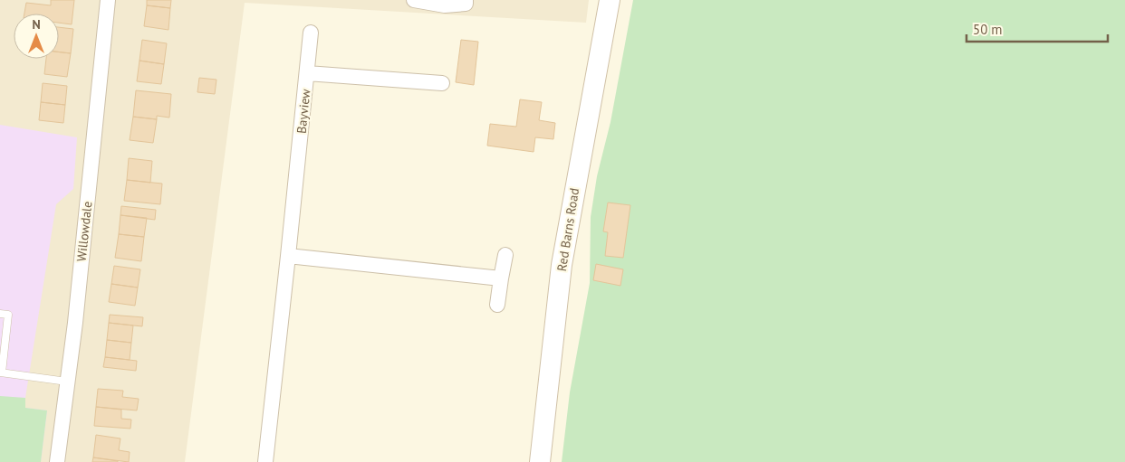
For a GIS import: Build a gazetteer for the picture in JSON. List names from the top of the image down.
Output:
{
  "streets": {
    "street": ["Bayview", "Red Barns Road", "Willowdale"]
  },
  "scale_bar": "50 m",
  "north": "top"
}
